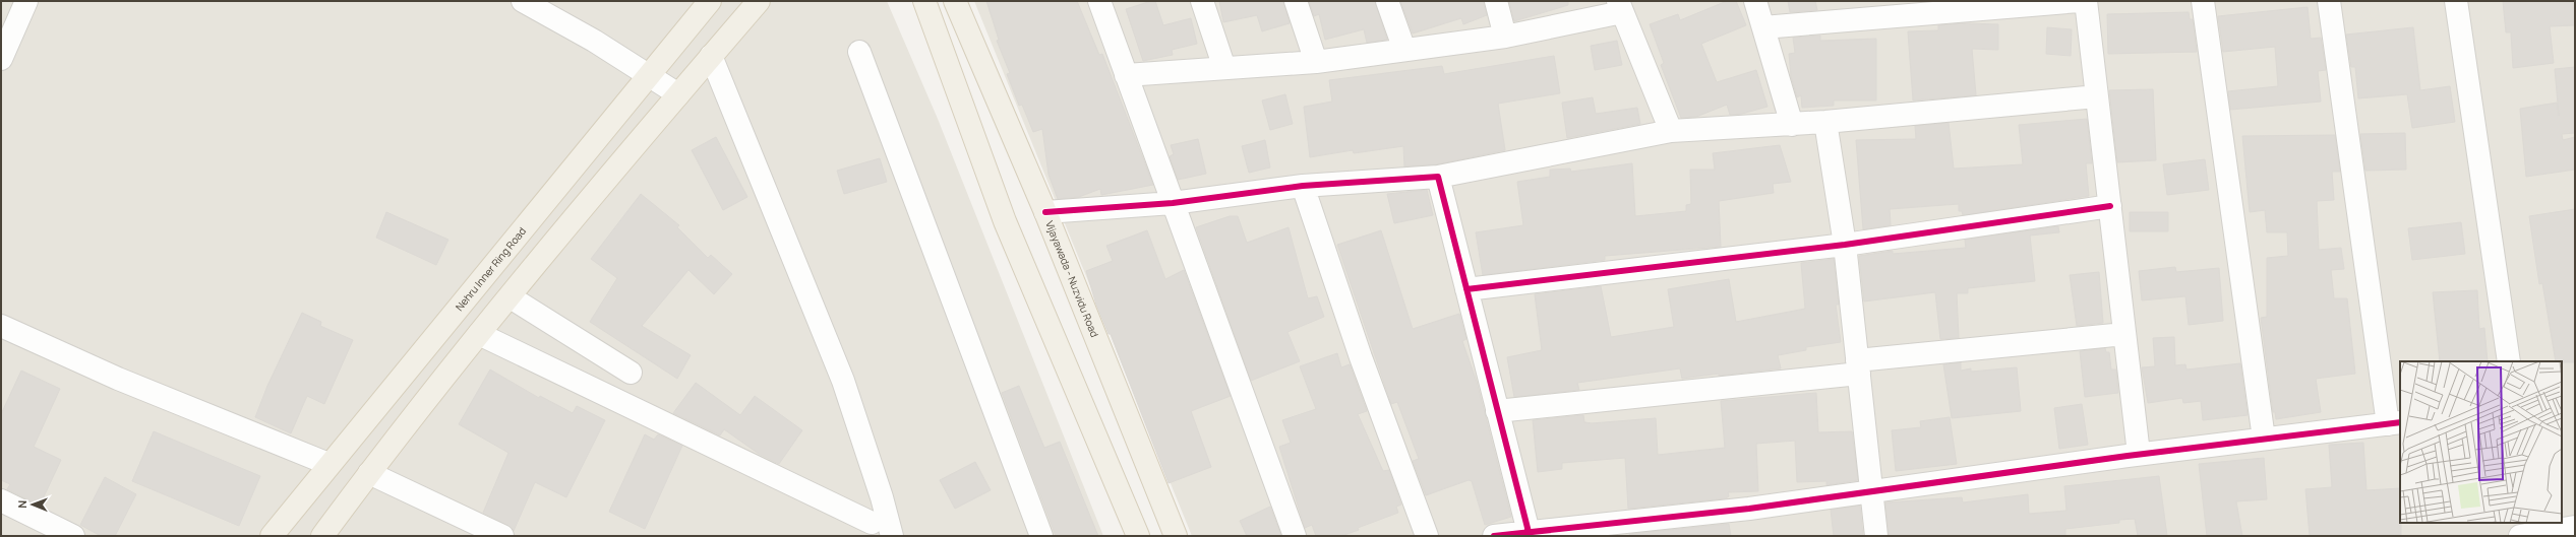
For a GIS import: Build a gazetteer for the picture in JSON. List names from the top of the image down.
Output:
{
  "streets": {
    "main road": ["Nehru Inner Ring Road", "Vijayawada - Nuzvidu Road"]
  },
  "north": "left"
}
